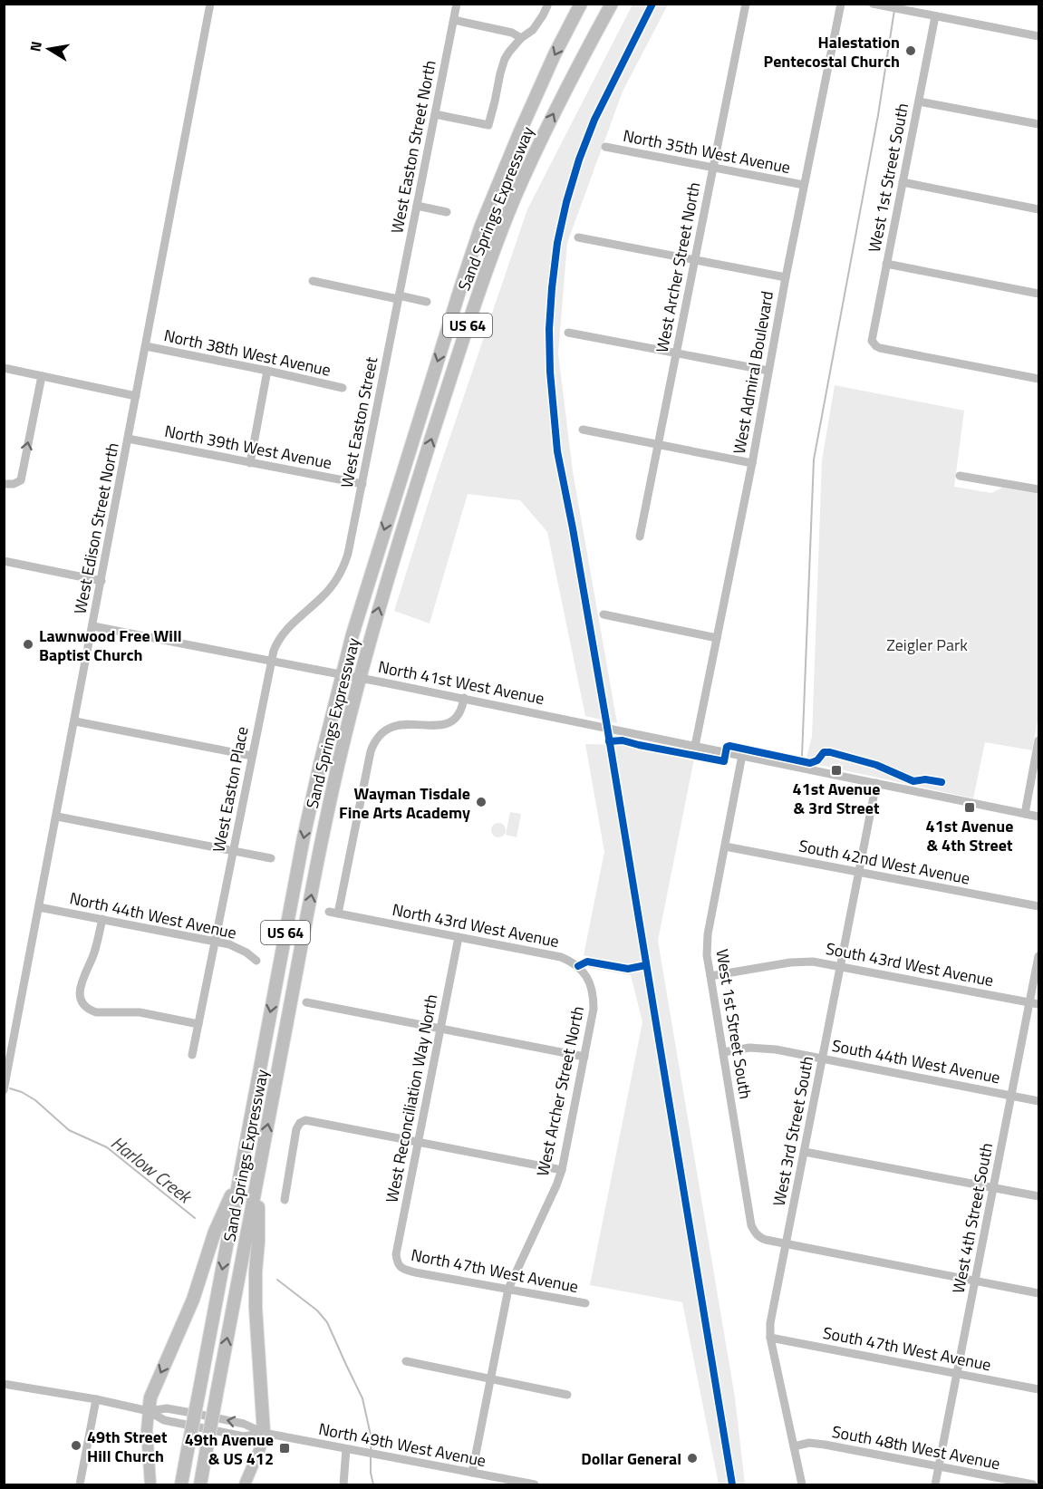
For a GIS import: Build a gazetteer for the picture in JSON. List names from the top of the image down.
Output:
{
  "streets": {
    "highway": ["Sand Springs Expressway", "US 64"],
    "street": [
      "West Easton Street North",
      "North 35th West Avenue",
      "West 1st Street South",
      "West Archer Street North",
      "North 38th West Avenue",
      "West Admiral Boulevard",
      "West Easton Street",
      "North 39th West Avenue",
      "West Edison Street North",
      "North 41st West Avenue",
      "West Easton Place",
      "South 42nd West Avenue",
      "North 44th West Avenue",
      "North 43rd West Avenue",
      "South 43rd West Avenue",
      "South 44th West Avenue",
      "West Reconciliation Way North",
      "West 3rd Street South",
      "West 4th Street South",
      "North 47th West Avenue",
      "South 47th West Avenue",
      "North 49th West Avenue",
      "South 48th West Avenue"
    ]
  },
  "crossings": [
    ["West Easton Street North", "West Easton Street"],
    ["North 35th West Avenue", "West Archer Street North"],
    ["North 35th West Avenue", "West Admiral Boulevard"],
    ["West 1st Street South", "North 41st West Avenue"],
    ["West 1st Street South", "South 42nd West Avenue"],
    ["West 1st Street South", "South 43rd West Avenue"],
    ["West 1st Street South", "South 44th West Avenue"],
    ["West 1st Street South", "West 3rd Street South"],
    ["West 1st Street South", "West 4th Street South"],
    ["West Archer Street North", "North 43rd West Avenue"],
    ["West Archer Street North", "North 47th West Avenue"],
    ["West Archer Street North", "North 49th West Avenue"],
    ["North 38th West Avenue", "West Edison Street North"],
    ["West Admiral Boulevard", "North 41st West Avenue"],
    ["West Easton Street", "North 39th West Avenue"],
    ["West Easton Street", "West Easton Place"],
    ["North 39th West Avenue", "West Edison Street North"],
    ["West Edison Street North", "North 41st West Avenue"],
    ["West Edison Street North", "North 44th West Avenue"],
    ["North 41st West Avenue", "West Easton Place"],
    ["North 41st West Avenue", "North 43rd West Avenue"],
    ["North 41st West Avenue", "West 3rd Street South"],
    ["West Easton Place", "North 44th West Avenue"],
    ["South 42nd West Avenue", "West 3rd Street South"],
    ["North 43rd West Avenue", "West Reconciliation Way North"],
    ["South 43rd West Avenue", "West 3rd Street South"],
    ["South 43rd West Avenue", "West 4th Street South"],
    ["South 44th West Avenue", "West 3rd Street South"],
    ["South 44th West Avenue", "West 4th Street South"],
    ["West Reconciliation Way North", "North 47th West Avenue"],
    ["West 3rd Street South", "South 47th West Avenue"],
    ["West 3rd Street South", "South 48th West Avenue"],
    ["West 4th Street South", "South 47th West Avenue"],
    ["West 4th Street South", "South 48th West Avenue"]
  ],
  "water": ["Harlow Creek"],
  "parks": ["Zeigler Park"],
  "places": {
    "other": [
      "Halestation Pentecostal Church",
      "Lawnwood Free Will Baptist Church",
      "Wayman Tisdale Fine Arts Academy",
      "49th Street Hill Church",
      "Dollar General"
    ],
    "transit": ["41st Avenue & 3rd Street", "41st Avenue & 4th Street", "49th Avenue & US 412"]
  },
  "north": "left"
}
